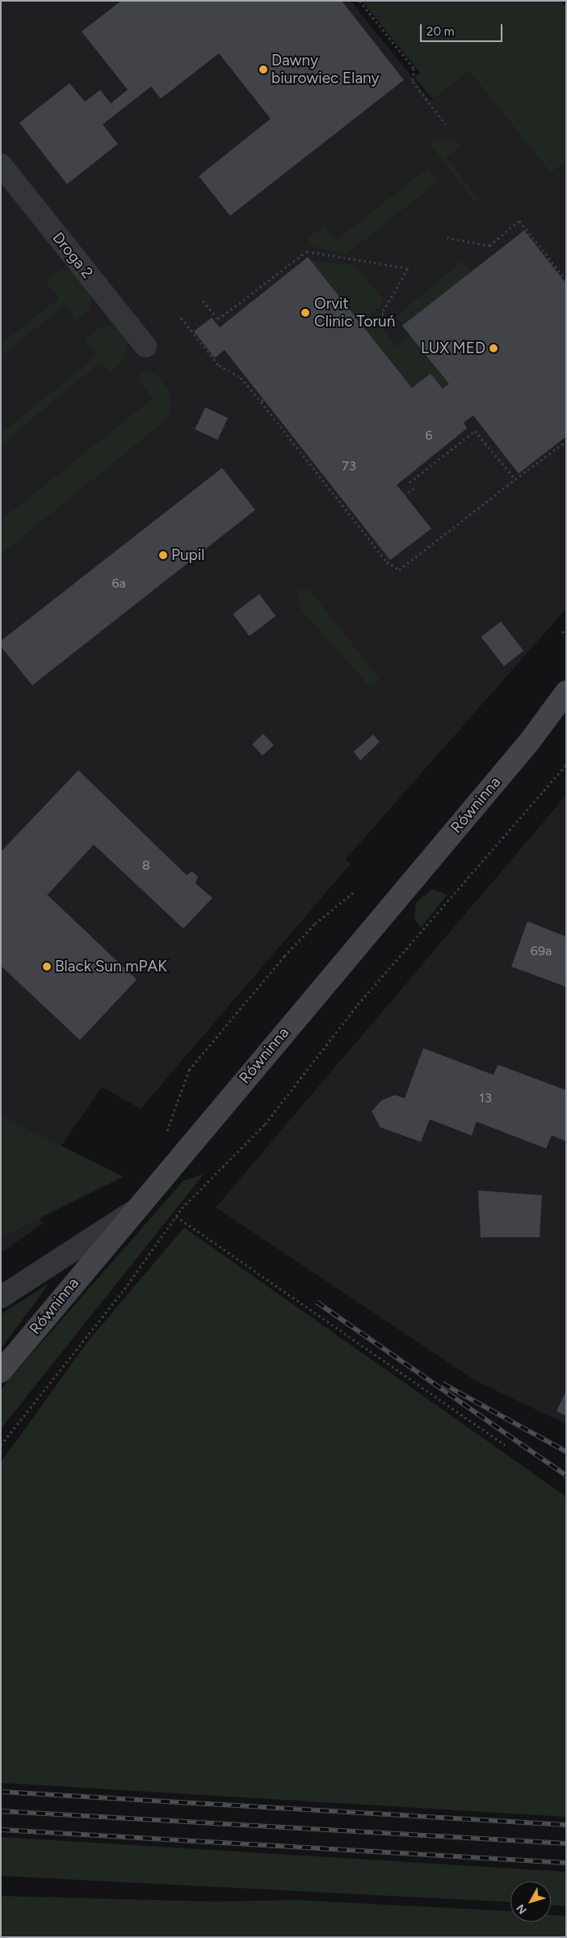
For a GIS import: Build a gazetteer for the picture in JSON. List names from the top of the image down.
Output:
{
  "streets": {
    "street": ["Droga 2", "Równinna"]
  },
  "places": [
    "Dawny biurowiec Elany",
    "Orvit Clinic Toruń",
    "LUX MED",
    "Pupil",
    "Black Sun mPAK"
  ],
  "house_numbers": [
    "6",
    "73",
    "6a",
    "8",
    "69a",
    "13"
  ],
  "scale_bar": "20 m",
  "north": "bottom left"
}
